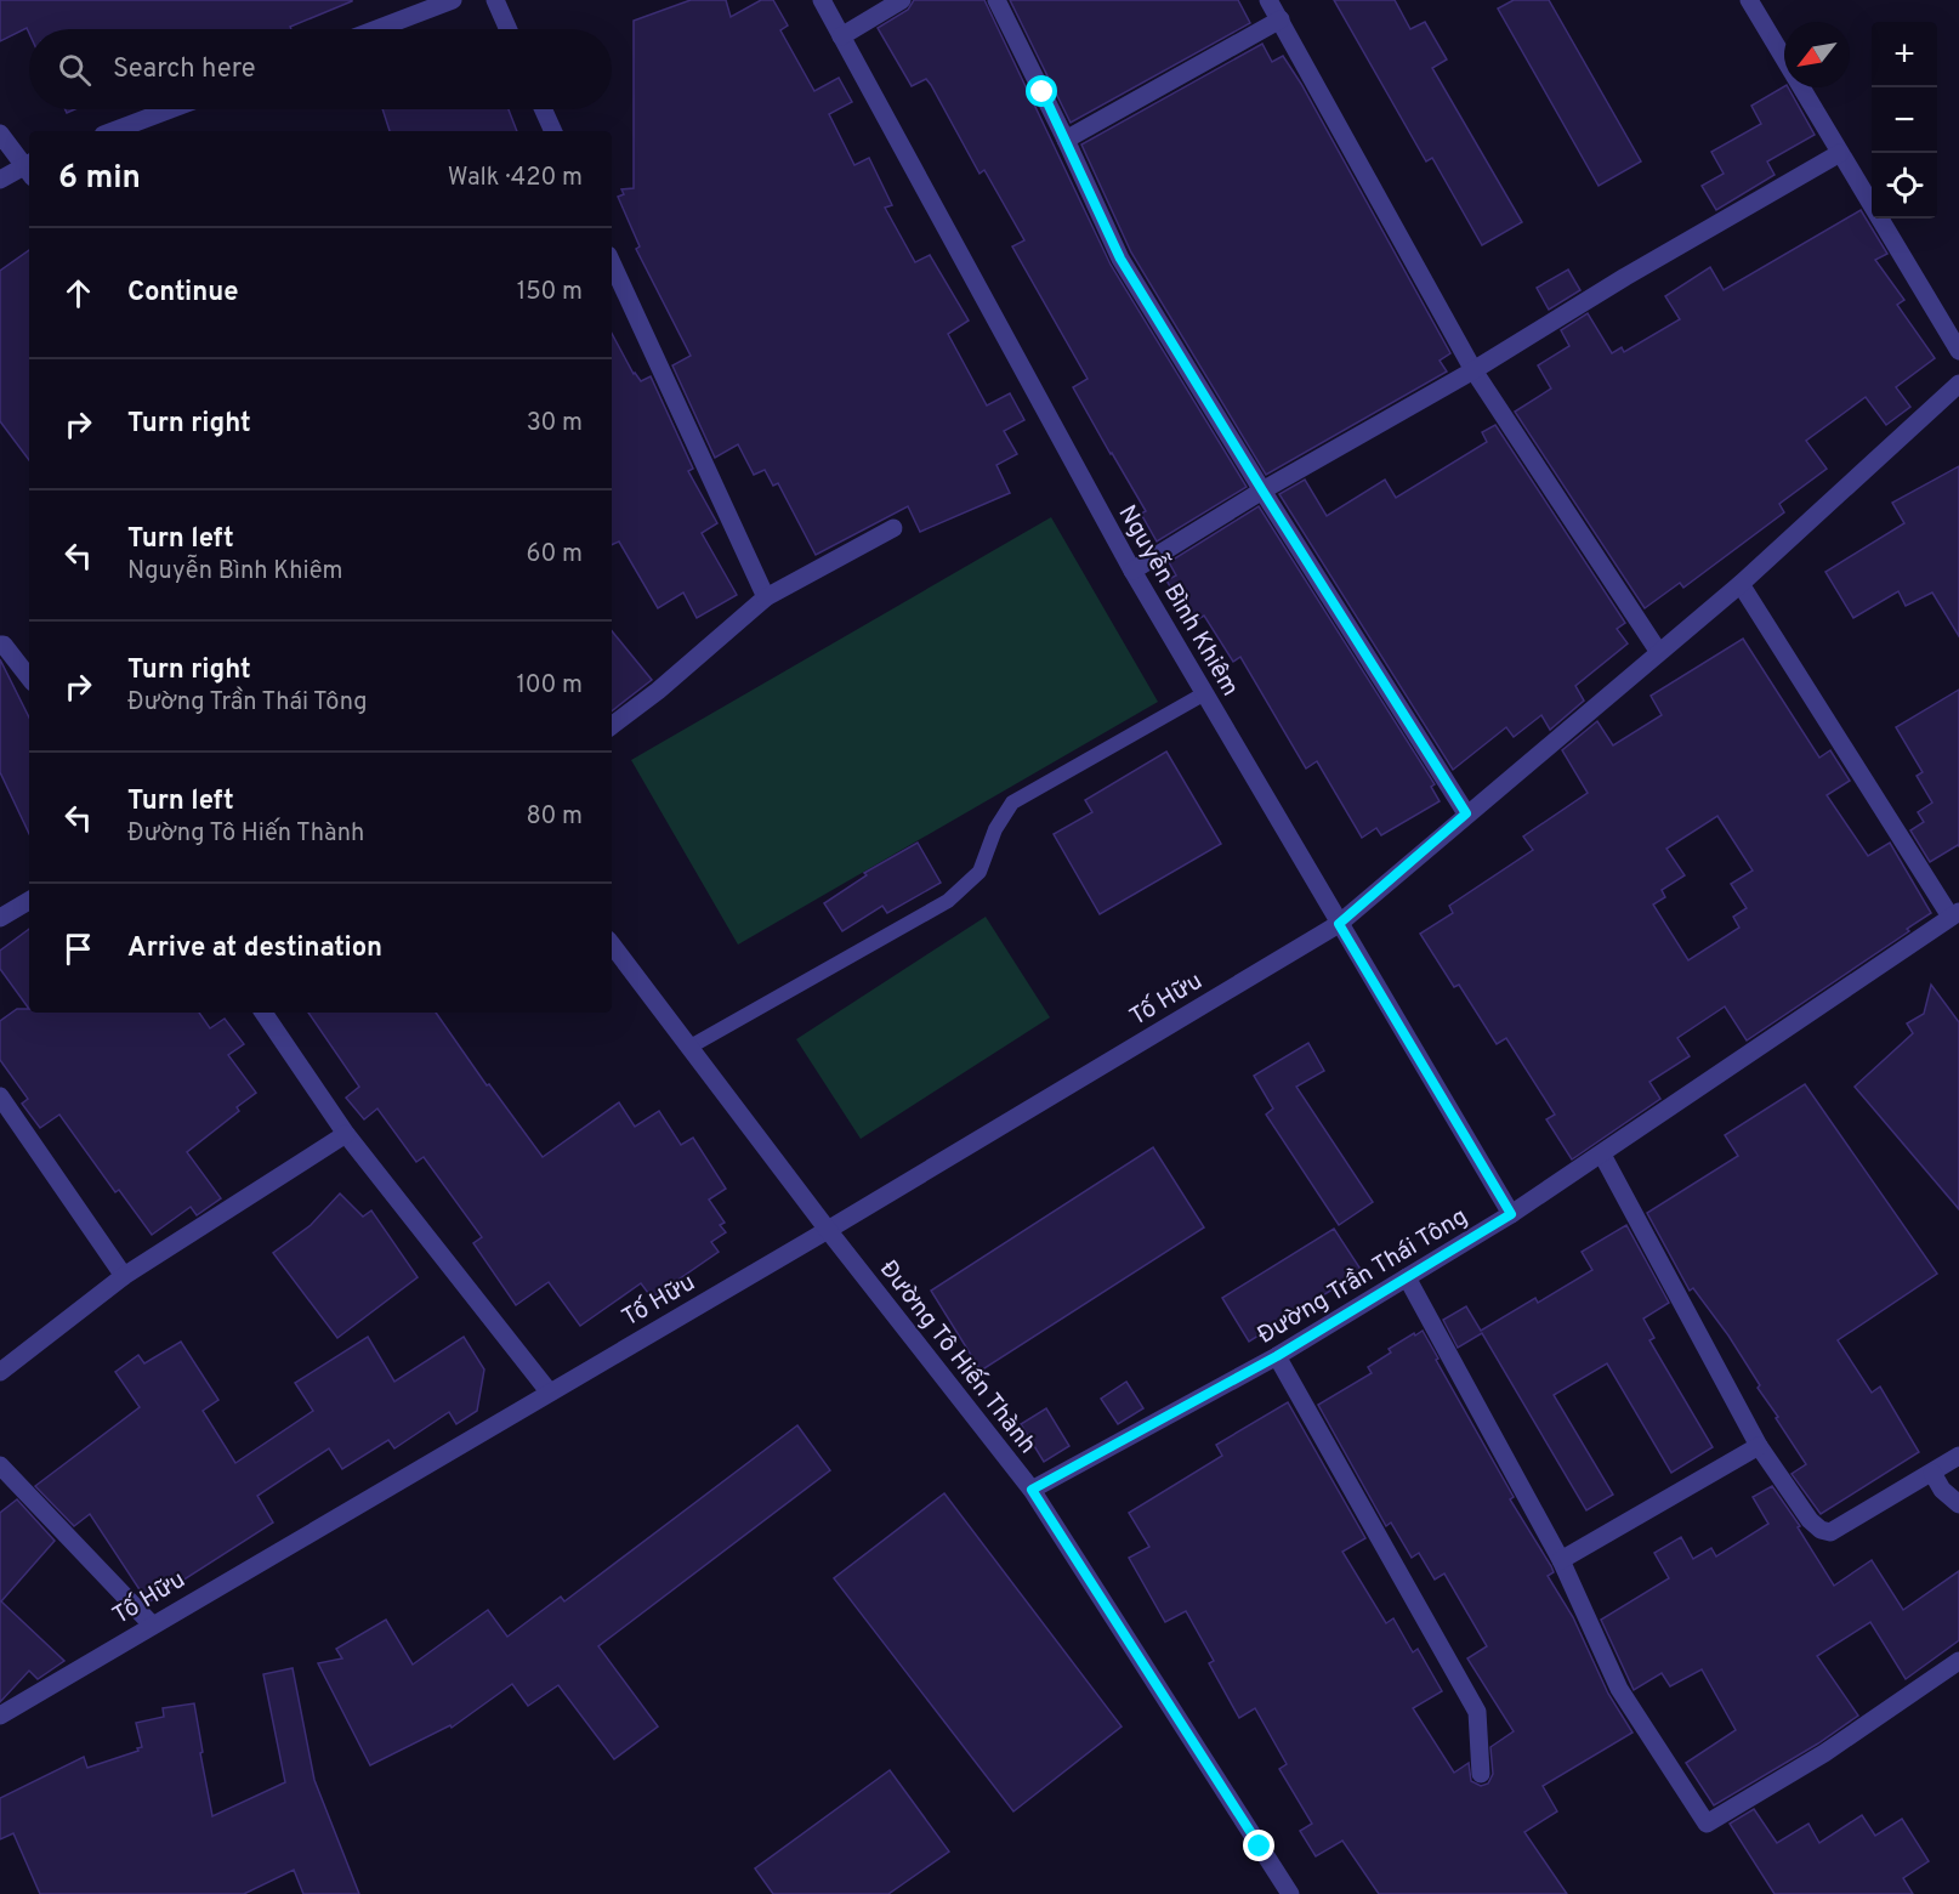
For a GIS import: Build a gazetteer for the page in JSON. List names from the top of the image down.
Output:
{
  "streets": {
    "street": [
      "Nguyễn Bình Khiêm",
      "Tố Hữu",
      "Đường Trần Thái Tông",
      "Đường Tô Hiến Thành"
    ]
  },
  "crossings": [
    ["Nguyễn Bình Khiêm", "Tố Hữu"],
    ["Nguyễn Bình Khiêm", "Đường Trần Thái Tông"],
    ["Tố Hữu", "Đường Tô Hiến Thành"],
    ["Đường Trần Thái Tông", "Đường Tô Hiến Thành"]
  ],
  "north": "bottom left",
  "page": {
    "map_buttons": ["+", "−"],
    "search": "Search here",
    "heading": ["6 min", "Walk · 420 m"],
    "list": [
      ["Continue", "150 m"],
      ["Turn right", "30 m"],
      ["Turn left", "Nguyễn Bình Khiêm", "60 m"],
      ["Turn right", "Đường Trần Thái Tông", "100 m"],
      ["Turn left", "Đường Tô Hiến Thành", "80 m"],
      "Arrive at destination"
    ]
  }
}
